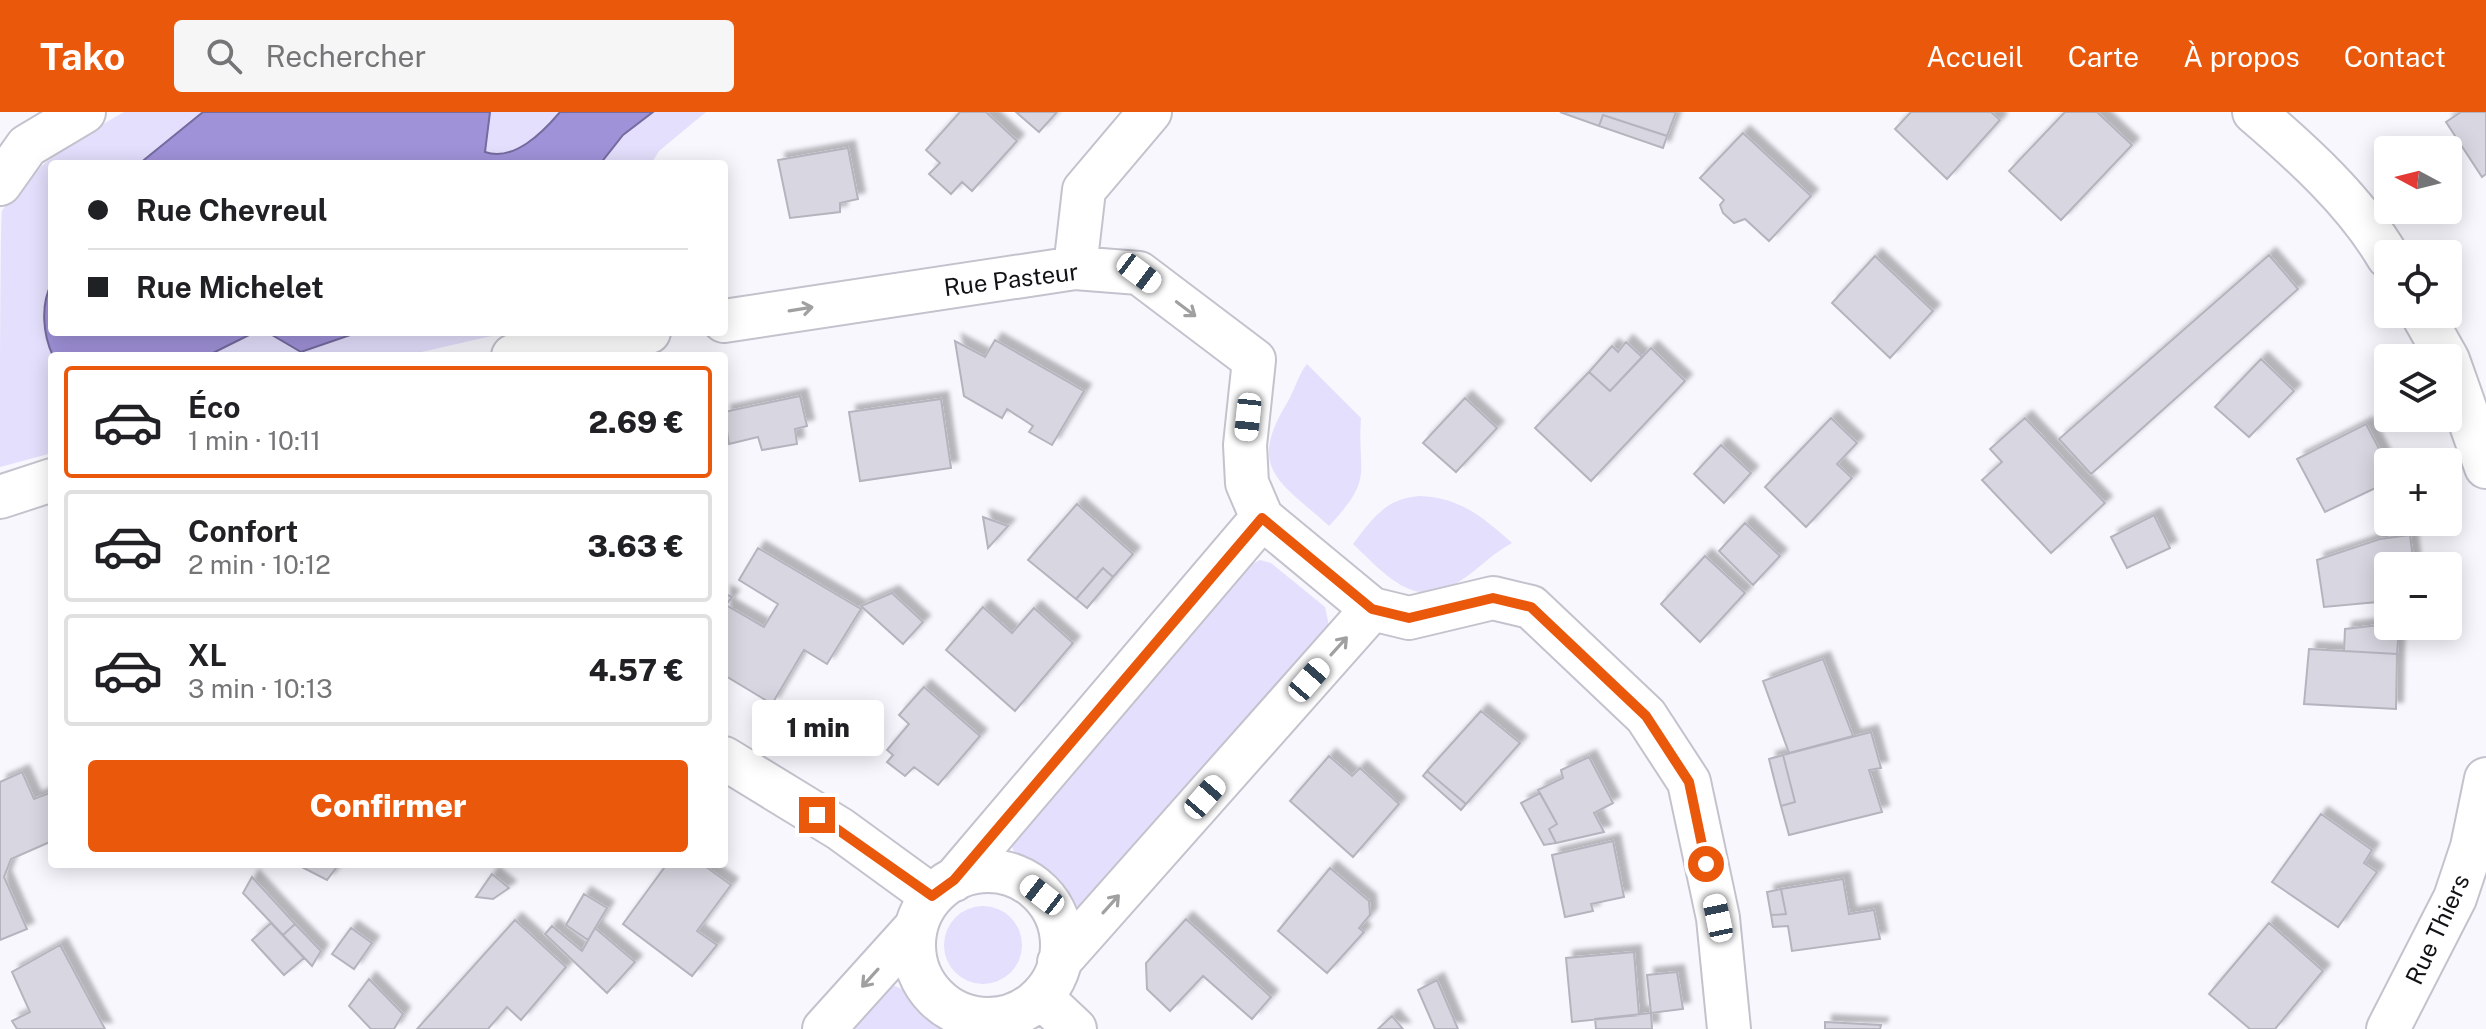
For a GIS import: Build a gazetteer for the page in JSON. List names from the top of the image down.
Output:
{
  "streets": {
    "street": ["Rue Pasteur", "Rue Thiers"]
  },
  "north": "left",
  "page": {
    "header": "Tako",
    "search": "Rechercher",
    "nav": [
      "Accueil",
      "Carte",
      "À propos",
      "Contact"
    ],
    "map_buttons": ["+", "−"],
    "banner": ["Rue Chevreul", "Rue Michelet"],
    "list": [
      {
        "name": "Éco",
        "note": "1 min · 10:11",
        "value": "2.69 €"
      },
      {
        "name": "Confort",
        "note": "2 min · 10:12",
        "value": "3.63 €"
      },
      {
        "name": "XL",
        "note": "3 min · 10:13",
        "value": "4.57 €"
      }
    ],
    "bubble": "1 min",
    "buttons": "Confirmer"
  }
}
